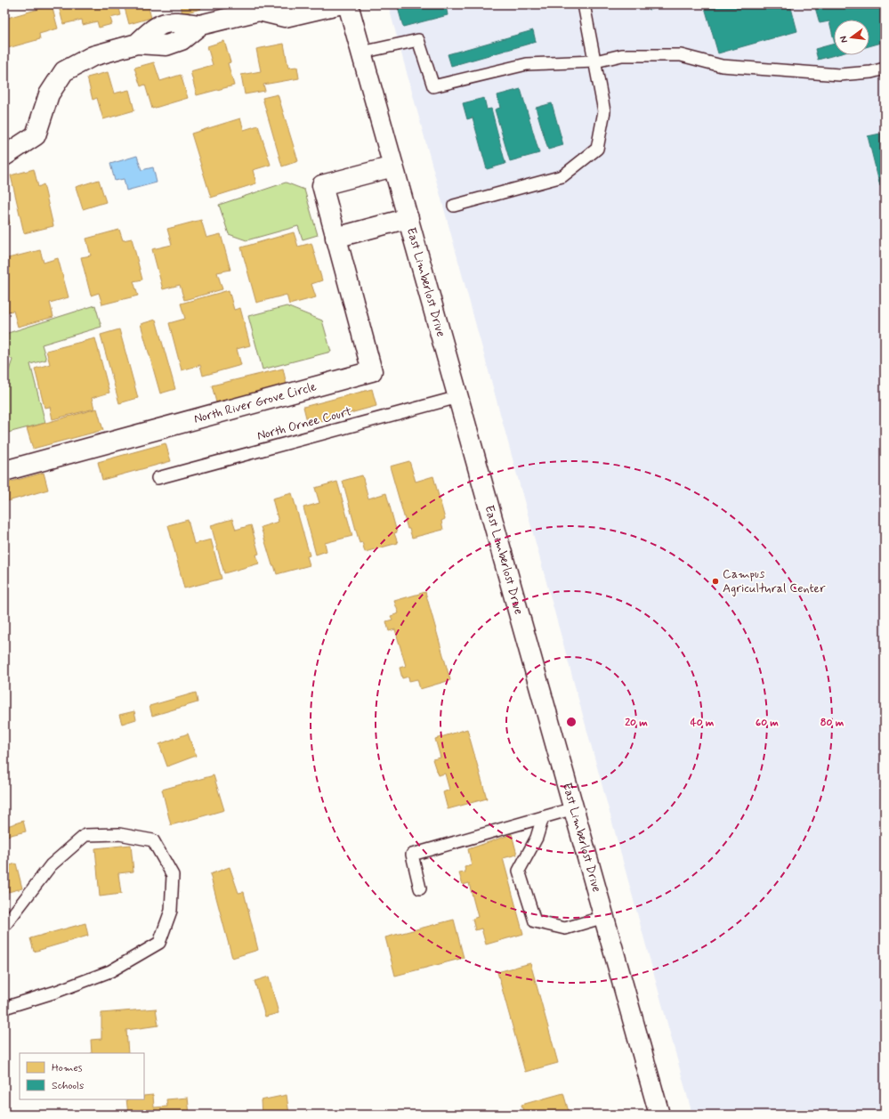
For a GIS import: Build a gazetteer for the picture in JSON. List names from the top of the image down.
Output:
{
  "streets": {
    "street": ["East Limberlost Drive", "North River Grove Circle"],
    "lane": ["North Ornee Court"]
  },
  "crossings": [
    ["East Limberlost Drive", "North River Grove Circle"],
    ["East Limberlost Drive", "North Ornee Court"]
  ],
  "places": ["Campus Agricultural Center"],
  "legend": ["Homes", "Schools"],
  "north": "left",
  "rings": [
    "20 m",
    "40 m",
    "60 m",
    "80 m"
  ]
}
